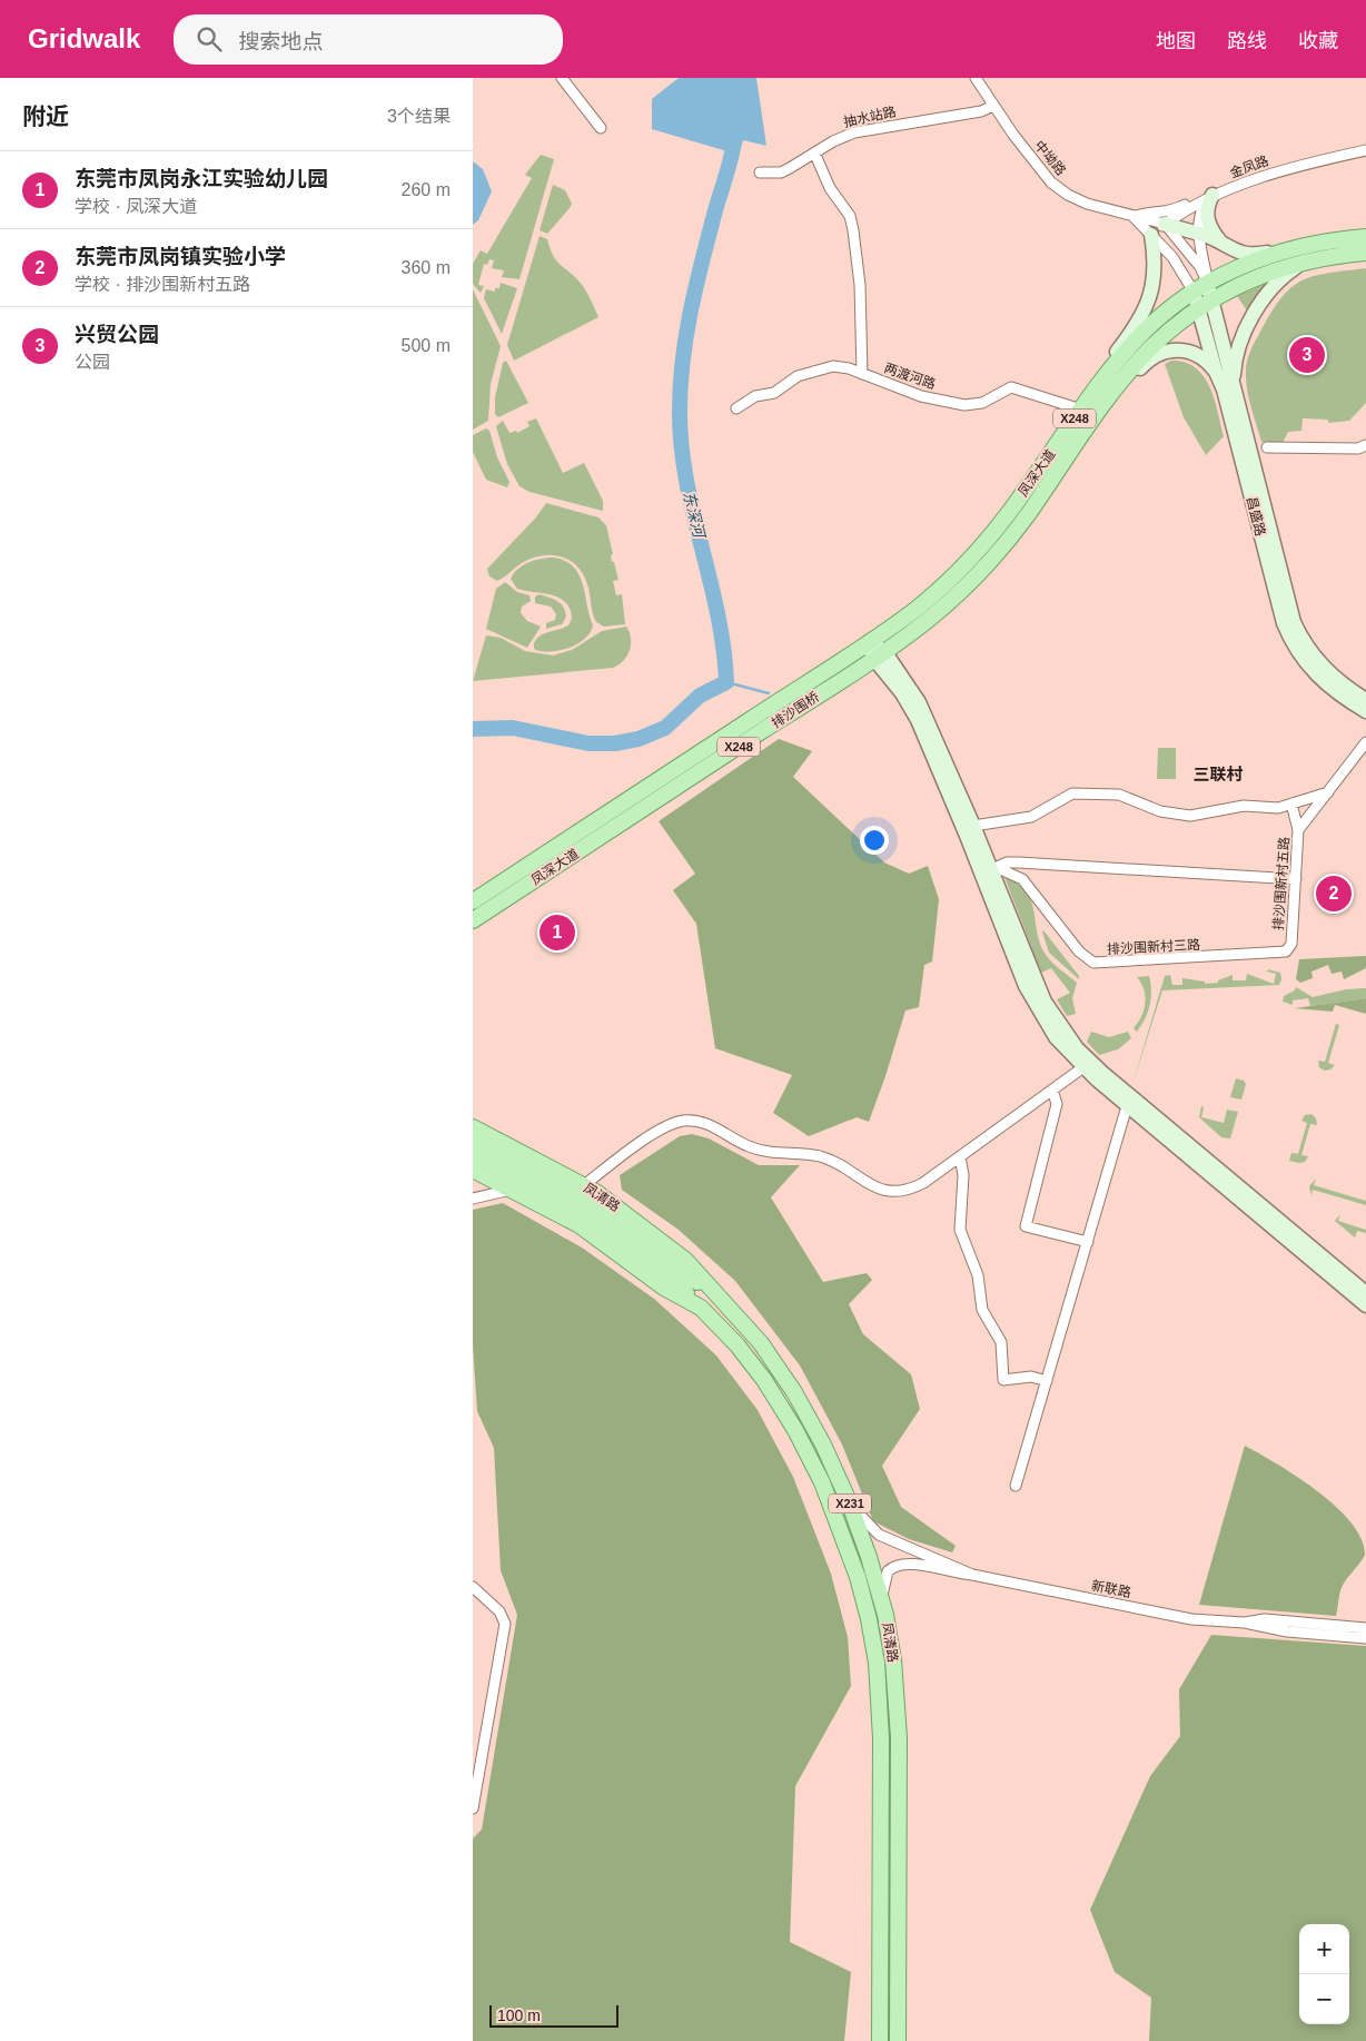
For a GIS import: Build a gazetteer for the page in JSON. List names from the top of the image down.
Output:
{
  "streets": {
    "main road": [
      "X248",
      "凤深大道",
      "排沙围桥",
      "凤清路",
      "X231"
    ],
    "street": [
      "抽水站路",
      "中坳路",
      "金凤路",
      "两渡河路",
      "昌盛路",
      "排沙围新村五路",
      "排沙围新村三路",
      "新联路"
    ]
  },
  "crossings": [
    ["抽水站路", "中坳路"],
    ["中坳路", "金凤路"],
    ["两渡河路", "凤深大道"],
    ["凤深大道", "昌盛路"],
    ["凤深大道", "排沙围桥"],
    ["排沙围新村五路", "排沙围新村三路"],
    ["凤清路", "新联路"]
  ],
  "districts": ["三联村"],
  "water": ["东深河"],
  "scale_bar": "100 m",
  "page": {
    "header": "Gridwalk",
    "search": "搜索地点",
    "nav": ["地图", "路线", "收藏"],
    "heading": ["附近", "3个结果"],
    "list": [
      {
        "mark": "1",
        "name": "东莞市凤岗永江实验幼儿园",
        "note": "学校 · 凤深大道",
        "value": "260 m"
      },
      {
        "mark": "2",
        "name": "东莞市凤岗镇实验小学",
        "note": "学校 · 排沙围新村五路",
        "value": "360 m"
      },
      {
        "mark": "3",
        "name": "兴贸公园",
        "note": "公园",
        "value": "500 m"
      }
    ],
    "pins": ["3", "2", "1"],
    "map_buttons": ["+", "−"],
    "scale": "100 m"
  }
}
